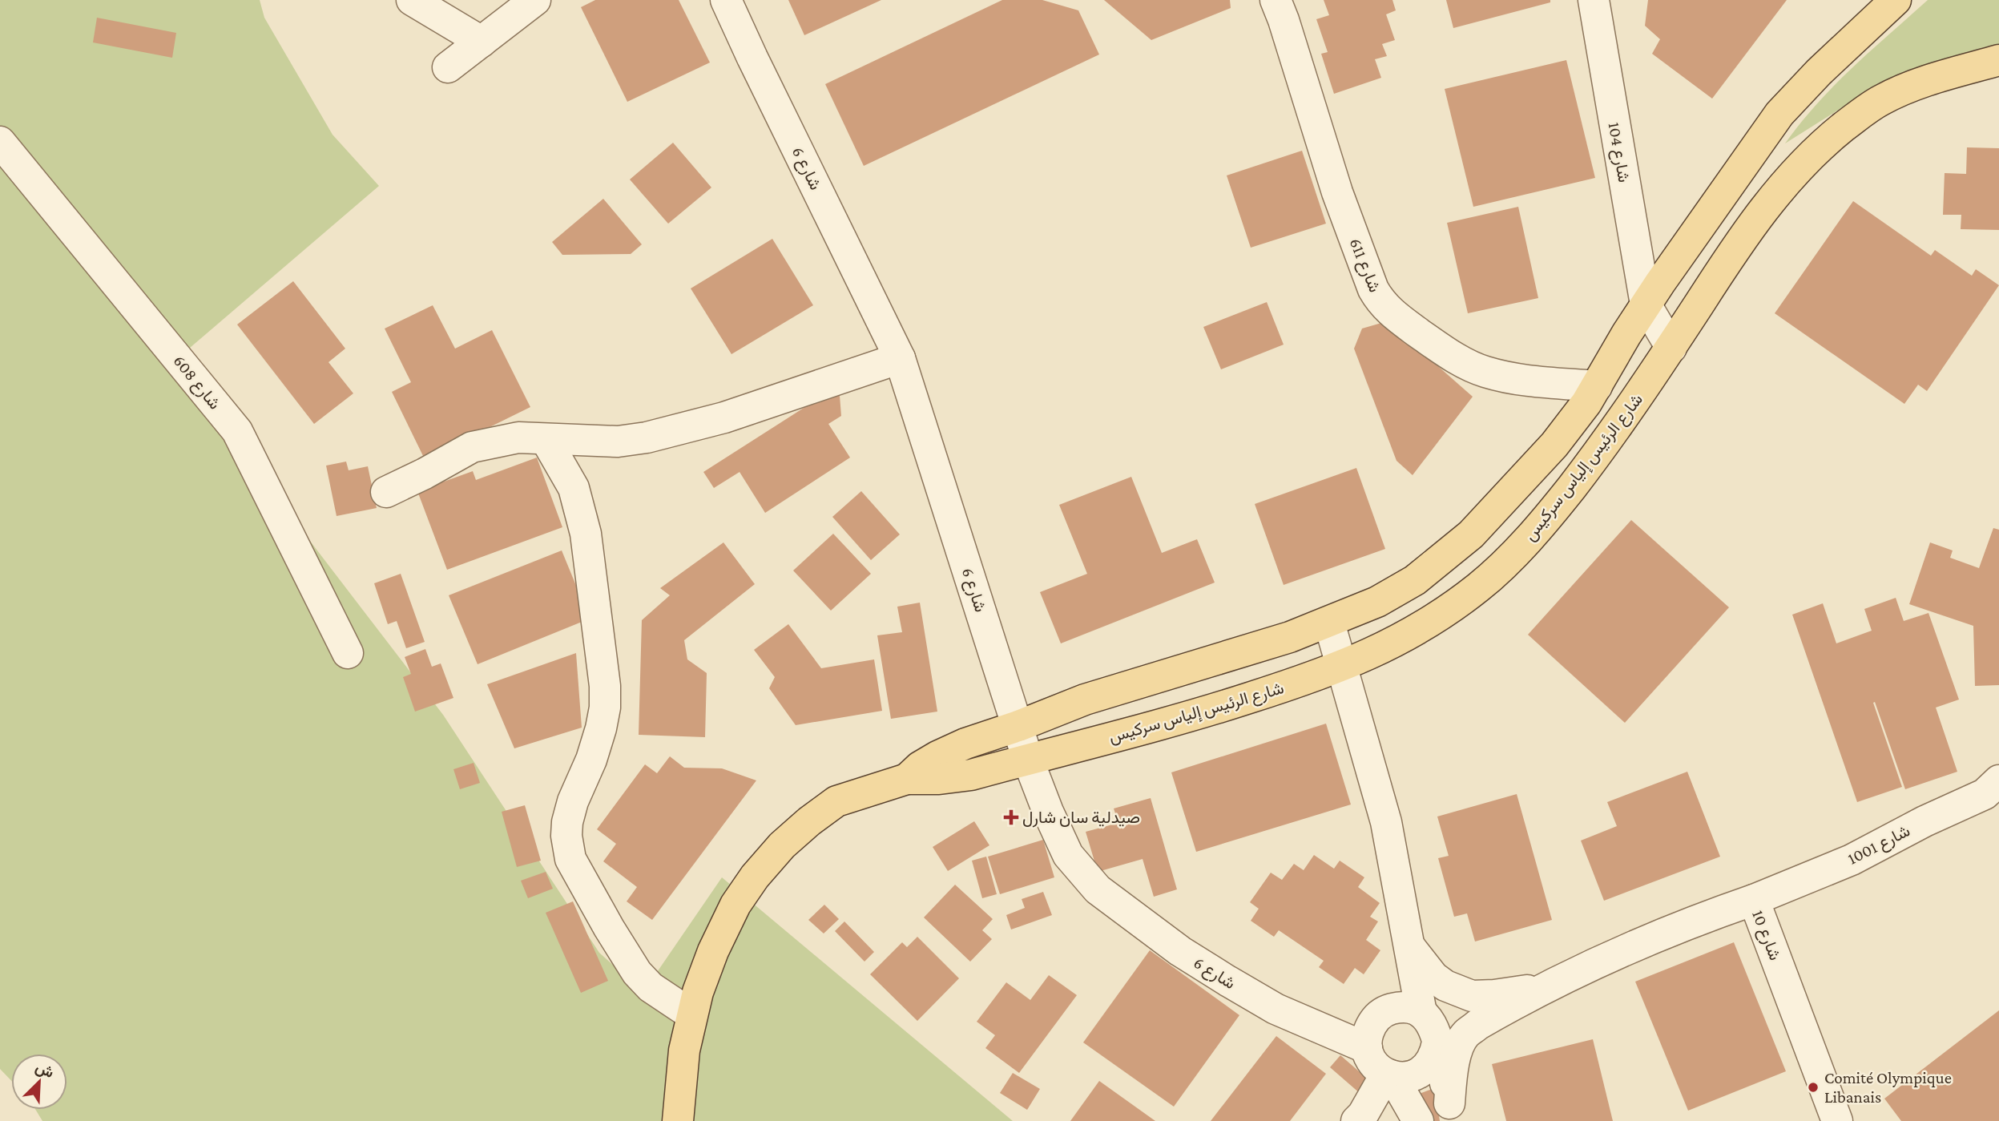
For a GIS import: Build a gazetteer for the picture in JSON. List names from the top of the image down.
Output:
{
  "streets": {
    "main road": ["شارع الرئيس إلياس سركيس"],
    "street": [
      "شارع 104",
      "شارع 6",
      "شارع 611",
      "شارع 608",
      "شارع 1001",
      "شارع 10"
    ]
  },
  "crossings": [
    ["شارع 104", "شارع الرئيس إلياس سركيس"],
    ["شارع 6", "شارع الرئيس إلياس سركيس"],
    ["شارع 611", "شارع الرئيس إلياس سركيس"],
    ["شارع 1001", "شارع 10"]
  ],
  "places": {
    "health": ["صيدلية سان شارل"],
    "other": ["Comité Olympique Libanais"]
  },
  "north": "top right"
}
